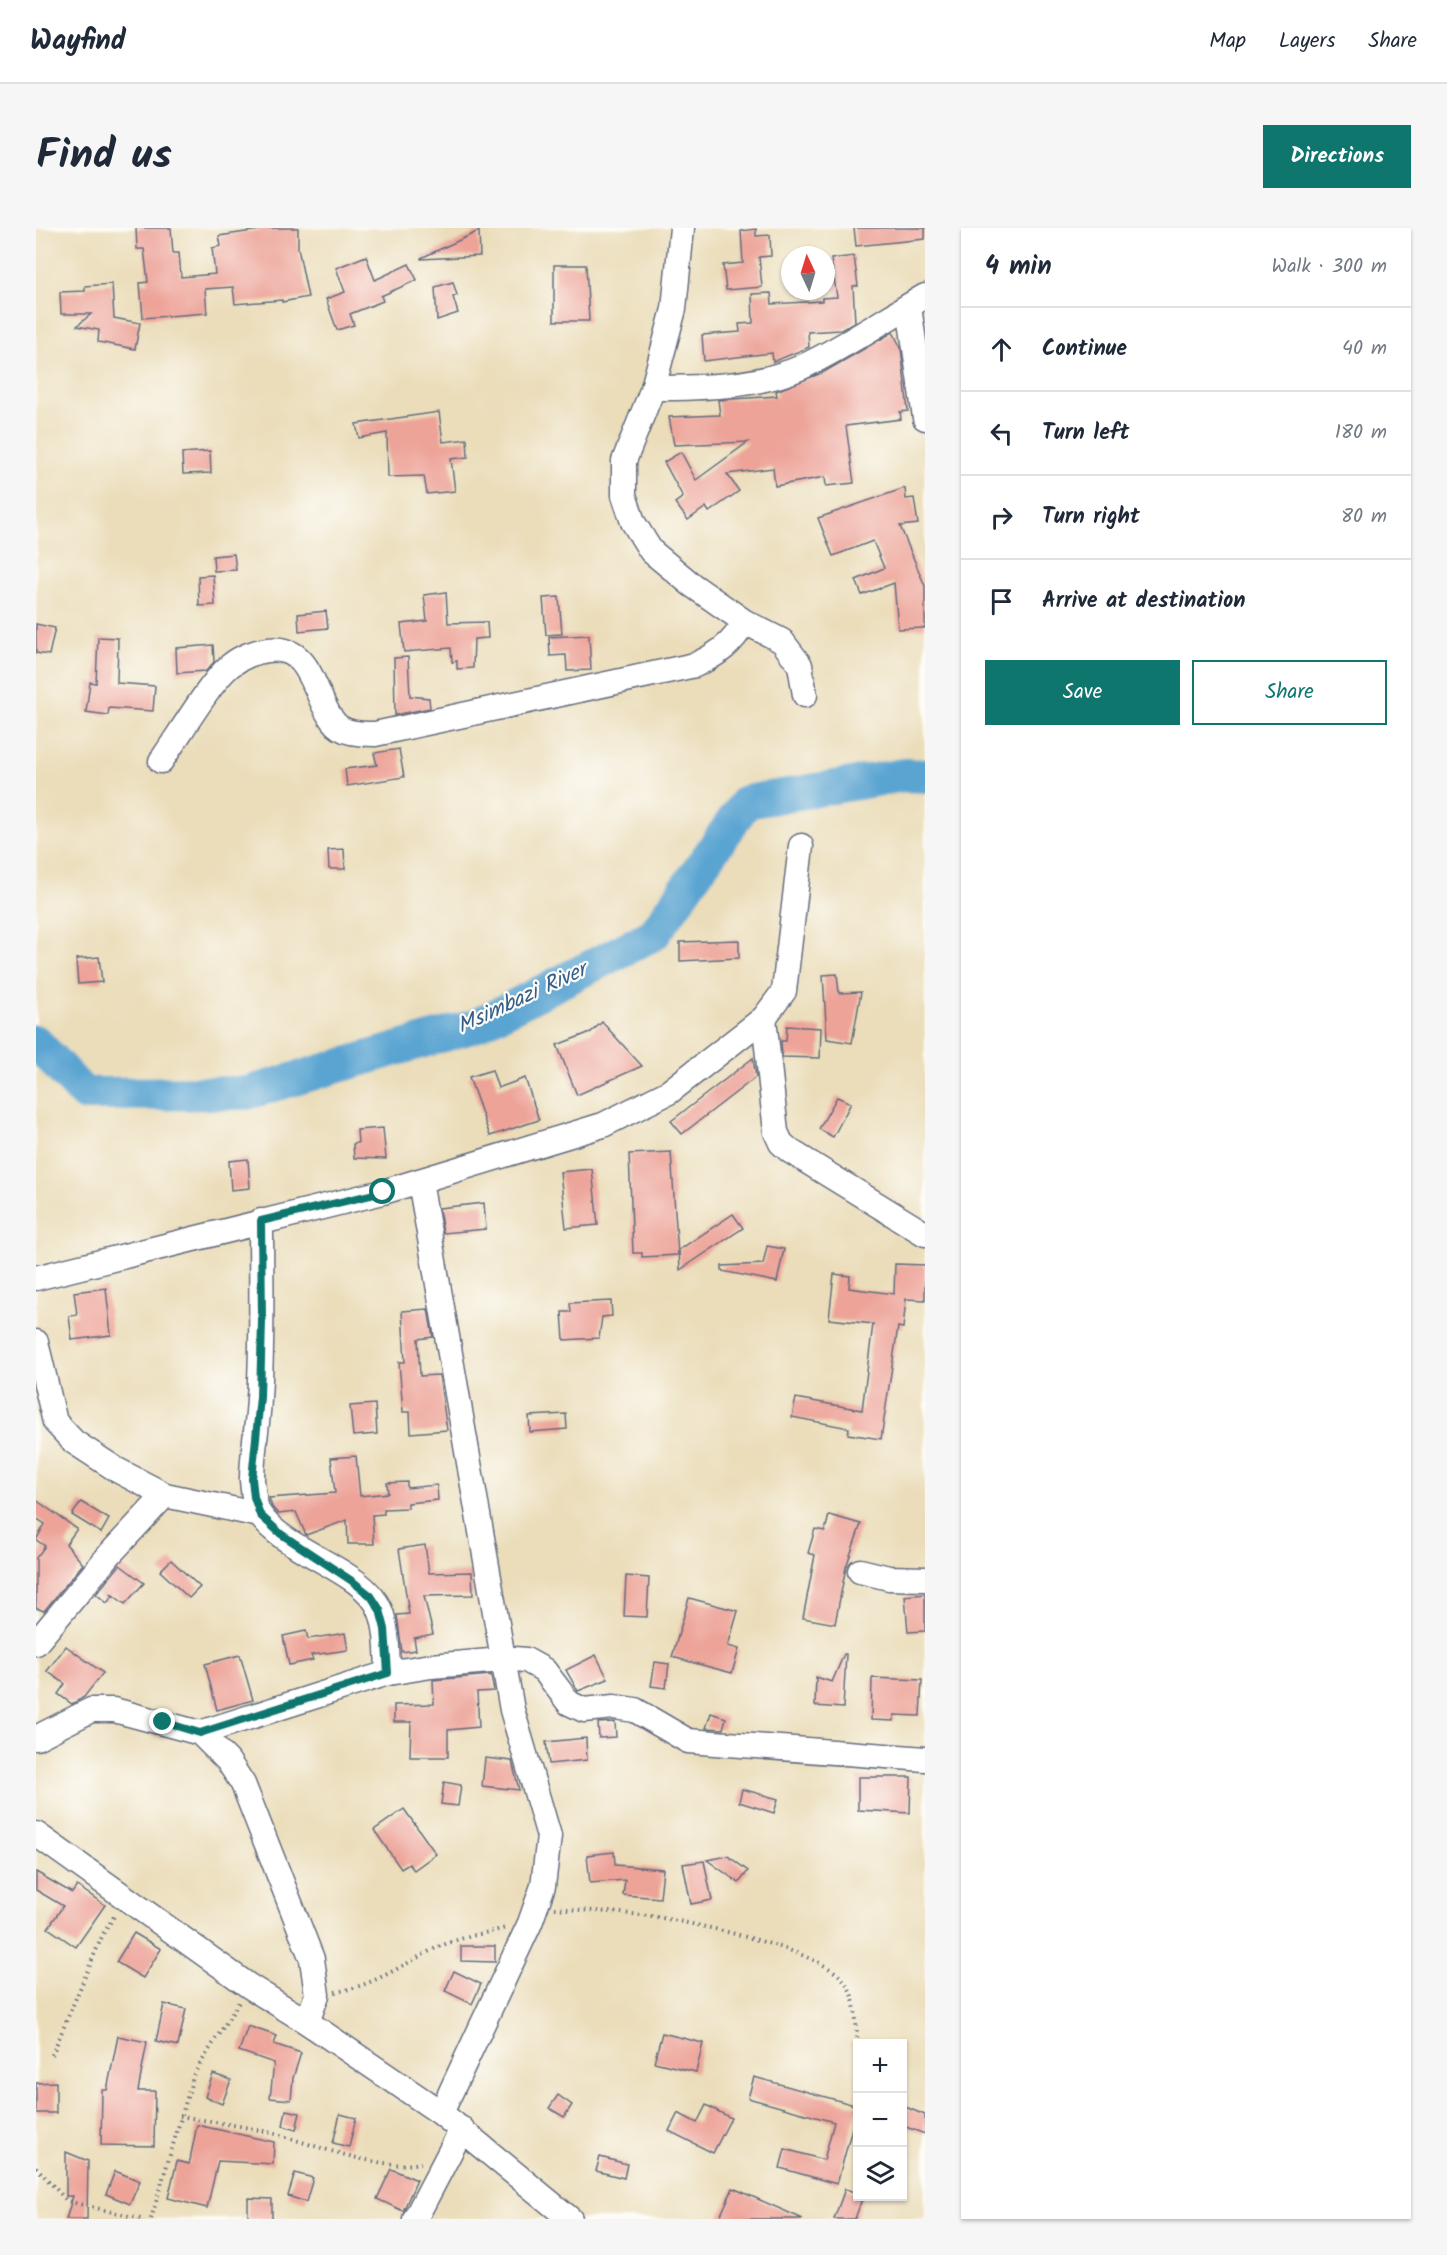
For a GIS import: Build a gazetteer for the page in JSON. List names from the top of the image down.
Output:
{
  "water": ["Msimbazi River"],
  "north": "top",
  "page": {
    "header": "Wayfind",
    "nav": ["Map", "Layers", "Share"],
    "title": "Find us",
    "buttons": [
      "Directions",
      ["Save", "Share"]
    ],
    "heading": ["4 min", "Walk · 300 m"],
    "list": [
      ["Continue", "40 m"],
      ["Turn left", "180 m"],
      ["Turn right", "80 m"],
      "Arrive at destination"
    ],
    "map_buttons": ["+", "−"]
  }
}
